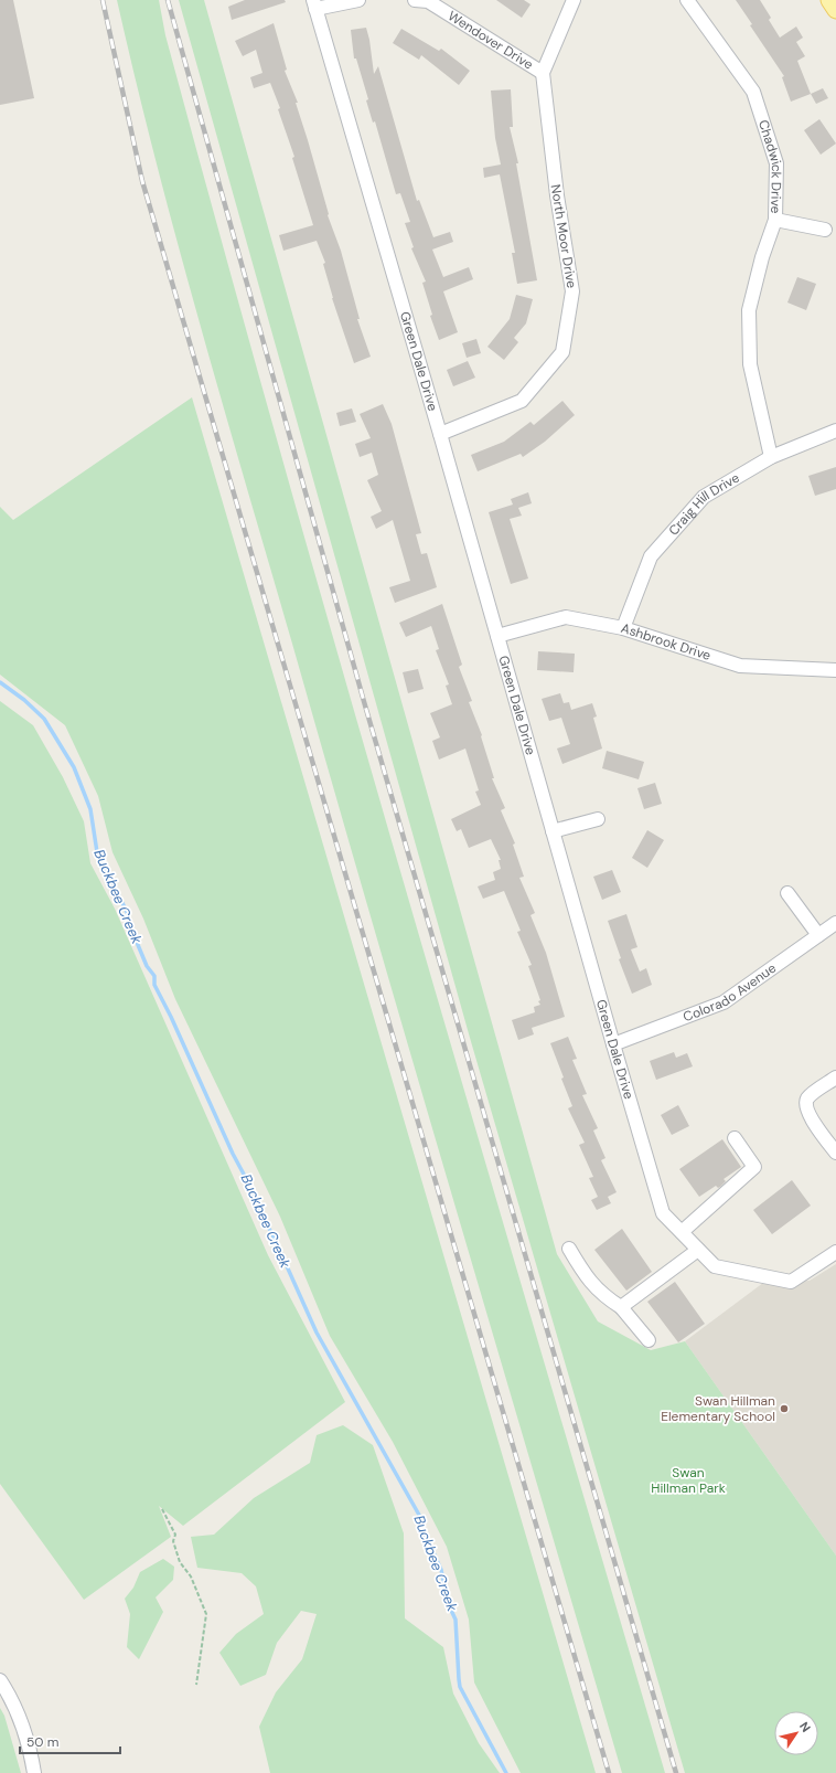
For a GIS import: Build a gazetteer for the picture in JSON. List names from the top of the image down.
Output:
{
  "streets": {
    "street": [
      "Wendover Drive",
      "Chadwick Drive",
      "North Moor Drive",
      "Green Dale Drive",
      "Craig Hill Drive",
      "Ashbrook Drive",
      "Colorado Avenue"
    ]
  },
  "crossings": [
    ["Wendover Drive", "North Moor Drive"],
    ["Chadwick Drive", "Craig Hill Drive"],
    ["North Moor Drive", "Green Dale Drive"],
    ["Green Dale Drive", "Ashbrook Drive"],
    ["Green Dale Drive", "Colorado Avenue"],
    ["Craig Hill Drive", "Ashbrook Drive"]
  ],
  "water": ["Buckbee Creek"],
  "parks": ["Swan Hillman Park"],
  "places": ["Swan Hillman Elementary School"],
  "scale_bar": "50 m",
  "north": "top right"
}
